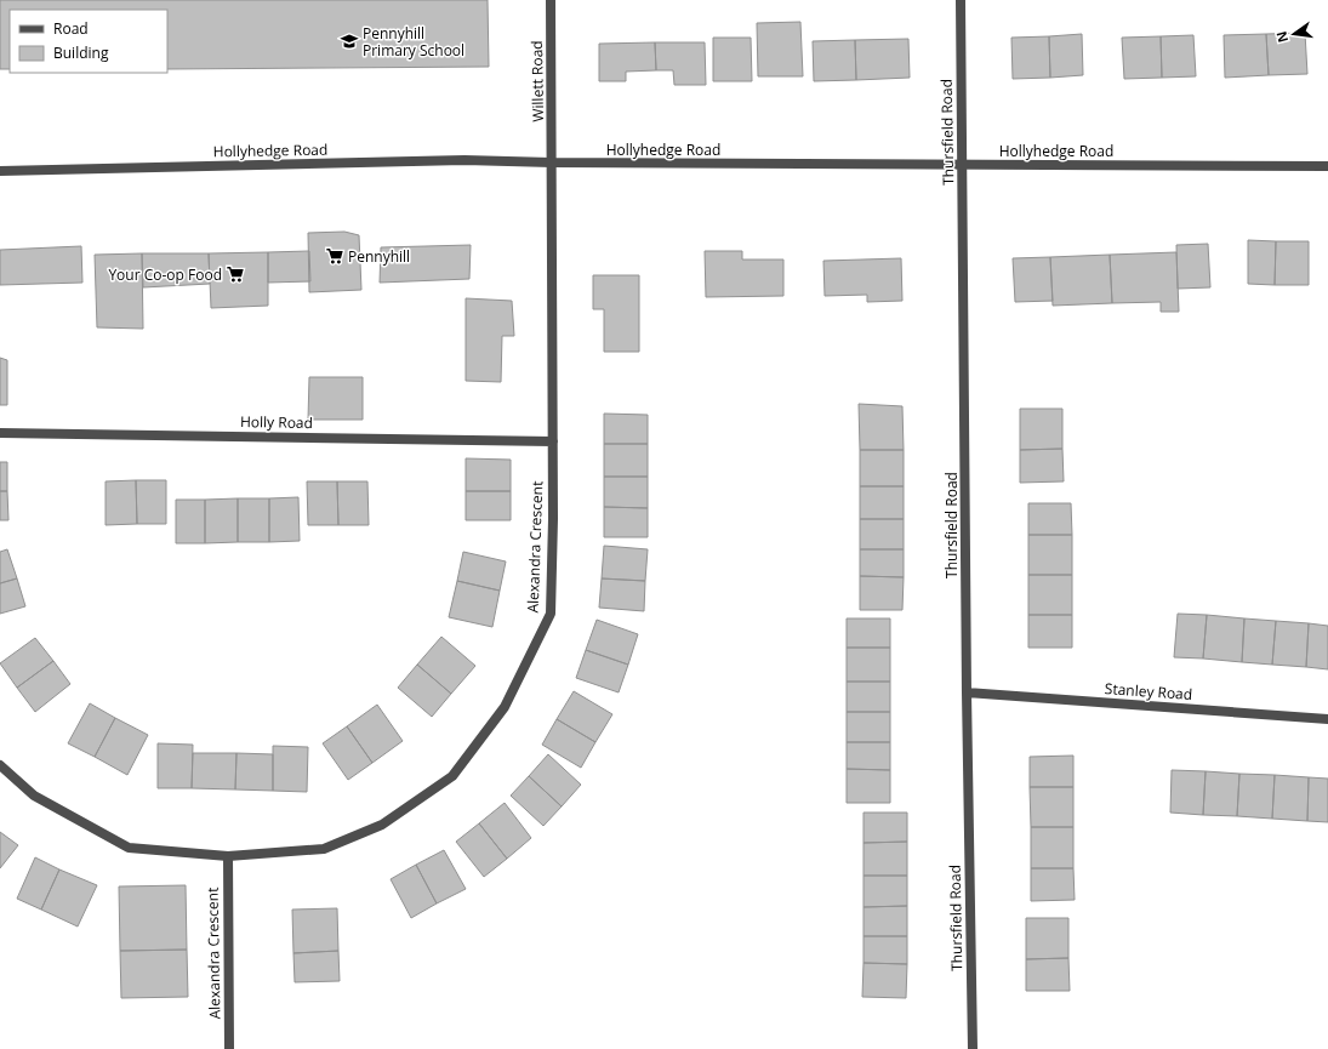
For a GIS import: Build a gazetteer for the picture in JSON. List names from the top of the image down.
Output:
{
  "streets": {
    "street": [
      "Willett Road",
      "Thursfield Road",
      "Hollyhedge Road",
      "Holly Road",
      "Alexandra Crescent",
      "Stanley Road"
    ]
  },
  "crossings": [
    ["Willett Road", "Hollyhedge Road"],
    ["Willett Road", "Alexandra Crescent"],
    ["Thursfield Road", "Hollyhedge Road"],
    ["Thursfield Road", "Stanley Road"],
    ["Hollyhedge Road", "Alexandra Crescent"],
    ["Holly Road", "Alexandra Crescent"]
  ],
  "places": {
    "school or university": ["Pennyhill Primary School"],
    "supermarket": ["Pennyhill", "Your Co-op Food"]
  },
  "legend": ["Road", "Building"],
  "north": "left"
}
